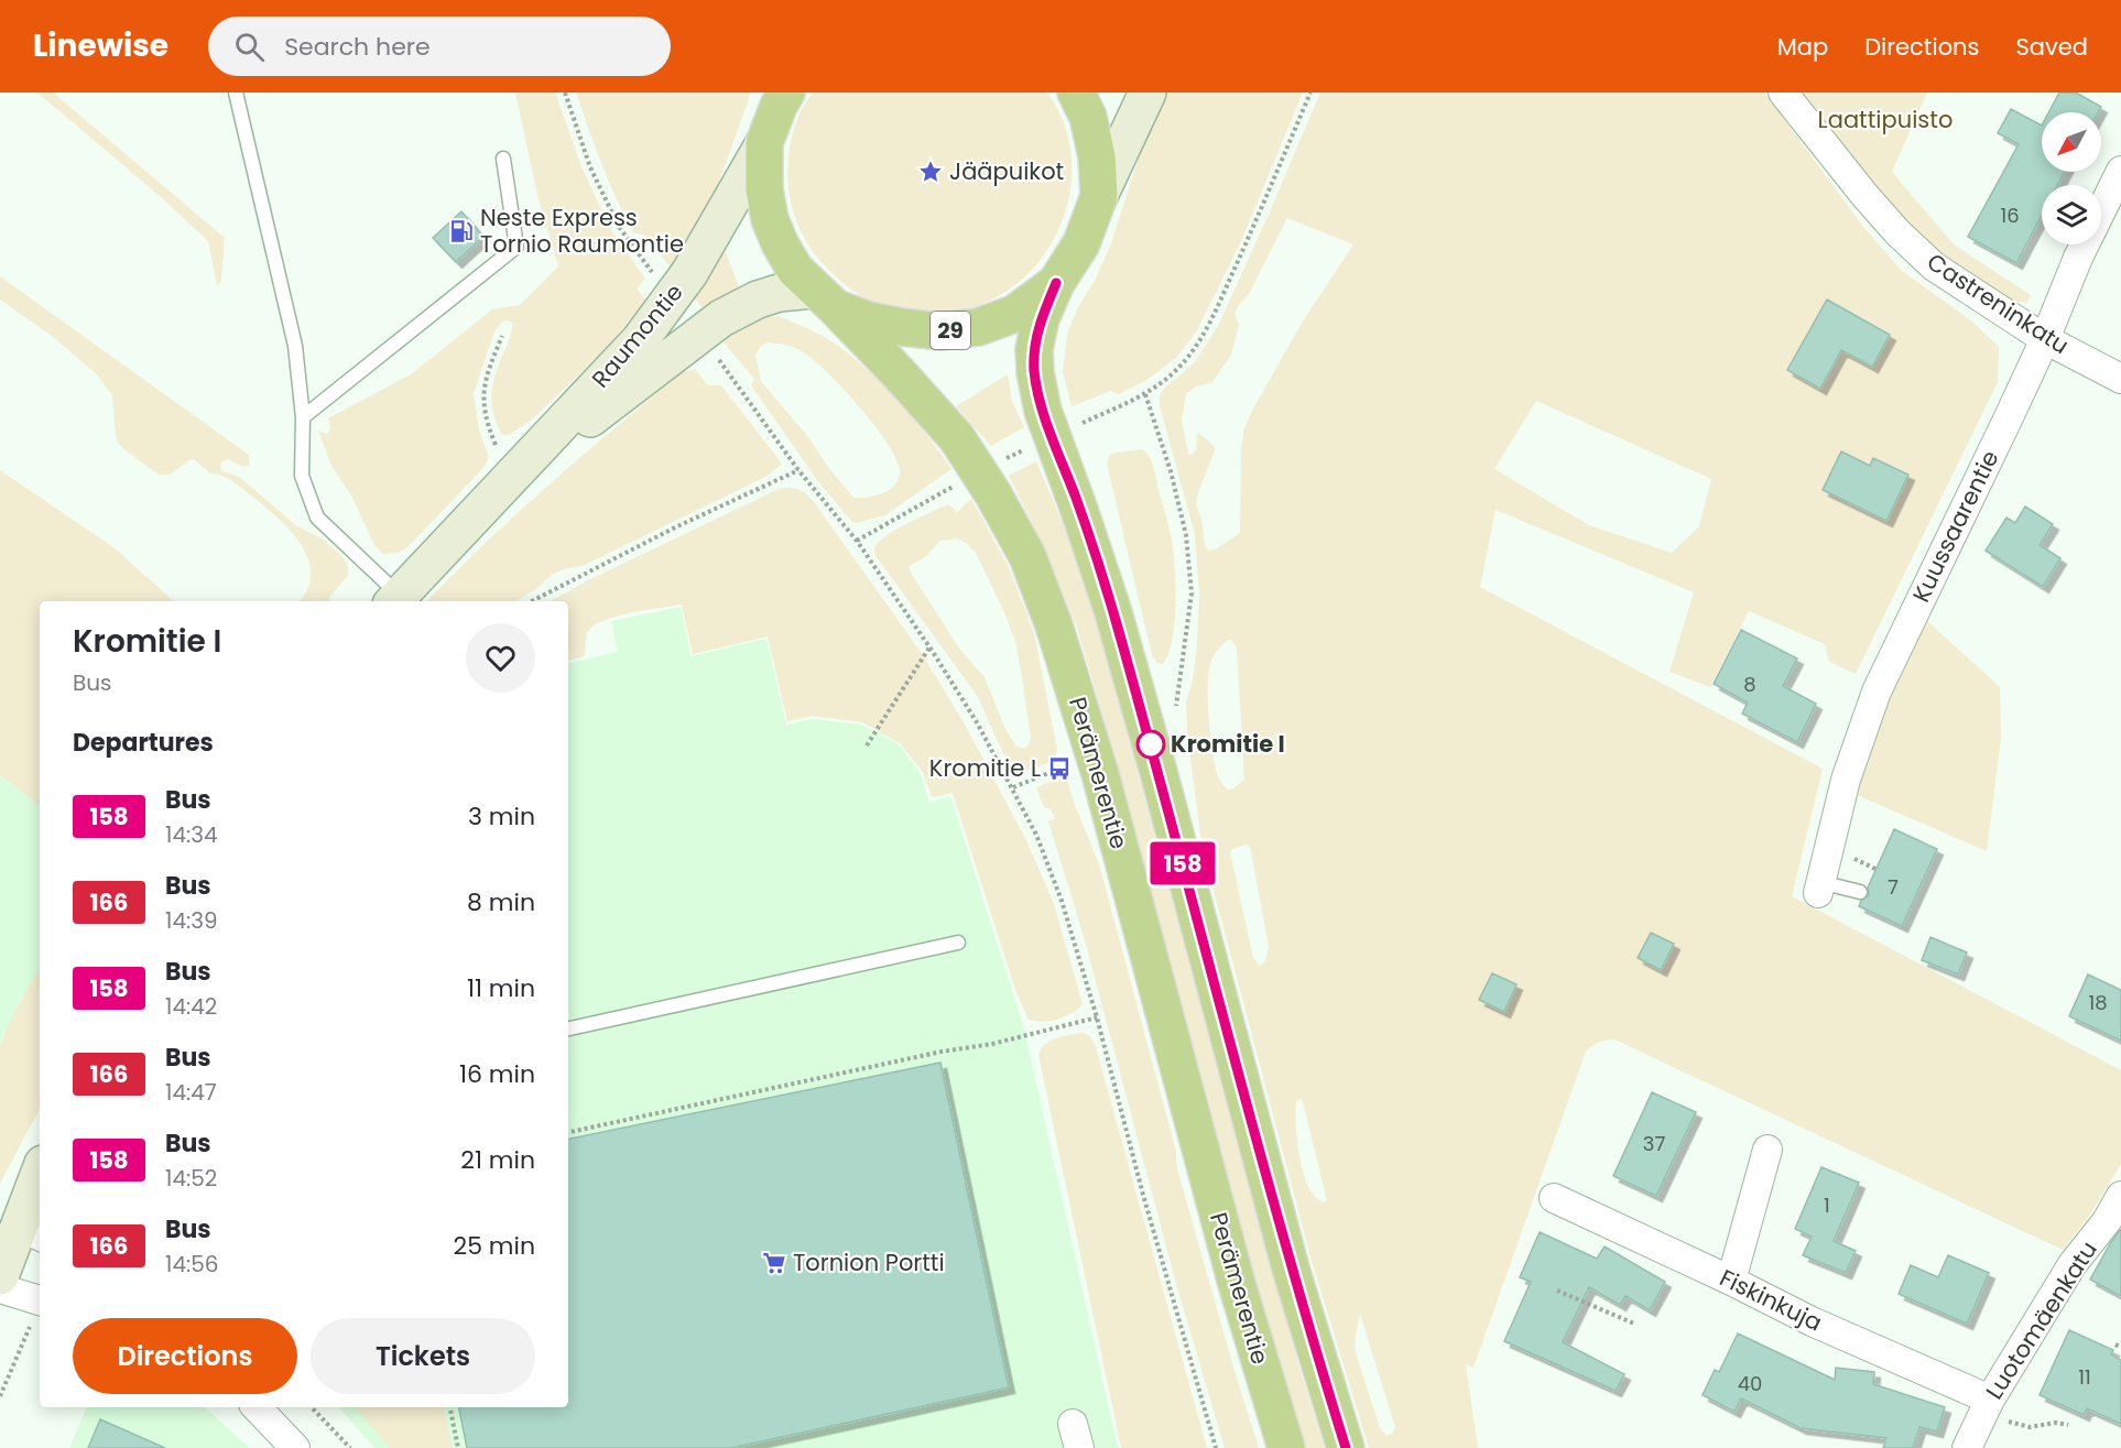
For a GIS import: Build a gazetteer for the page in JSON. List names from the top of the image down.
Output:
{
  "streets": {
    "highway": ["29", "Perämerentie"],
    "main road": ["Raumontie"],
    "street": [
      "Castreninkatu",
      "Kuussaarentie",
      "Fiskinkuja",
      "Luotomäenkatu"
    ]
  },
  "crossings": [
    ["Castreninkatu", "Kuussaarentie"],
    ["29", "Raumontie"],
    ["29", "Perämerentie"],
    ["Raumontie", "Perämerentie"],
    ["Fiskinkuja", "Luotomäenkatu"]
  ],
  "parks": ["Laattipuisto"],
  "places": {
    "place": ["Jääpuikot"],
    "fuel station": ["Neste Express Tornio Raumontie"],
    "other": ["Kromitie I"],
    "bus stop": ["Kromitie L"],
    "supermarket": ["Tornion Portti"]
  },
  "lines": ["bus line 158"],
  "house_numbers": [
    "16",
    "8",
    "7",
    "18",
    "37",
    "1",
    "11",
    "40"
  ],
  "north": "bottom left",
  "page": {
    "header": "Linewise",
    "search": "Search here",
    "nav": ["Map", "Directions", "Saved"],
    "on_map": "158",
    "heading": [
      ["Kromitie I", "Bus"],
      "Departures"
    ],
    "list": [
      {
        "mark": "158",
        "name": "Bus",
        "note": "14:34",
        "value": "3 min"
      },
      {
        "mark": "166",
        "name": "Bus",
        "note": "14:39",
        "value": "8 min"
      },
      {
        "mark": "158",
        "name": "Bus",
        "note": "14:42",
        "value": "11 min"
      },
      {
        "mark": "166",
        "name": "Bus",
        "note": "14:47",
        "value": "16 min"
      },
      {
        "mark": "158",
        "name": "Bus",
        "note": "14:52",
        "value": "21 min"
      },
      {
        "mark": "166",
        "name": "Bus",
        "note": "14:56",
        "value": "25 min"
      }
    ],
    "buttons": ["Directions", "Tickets"]
  }
}
